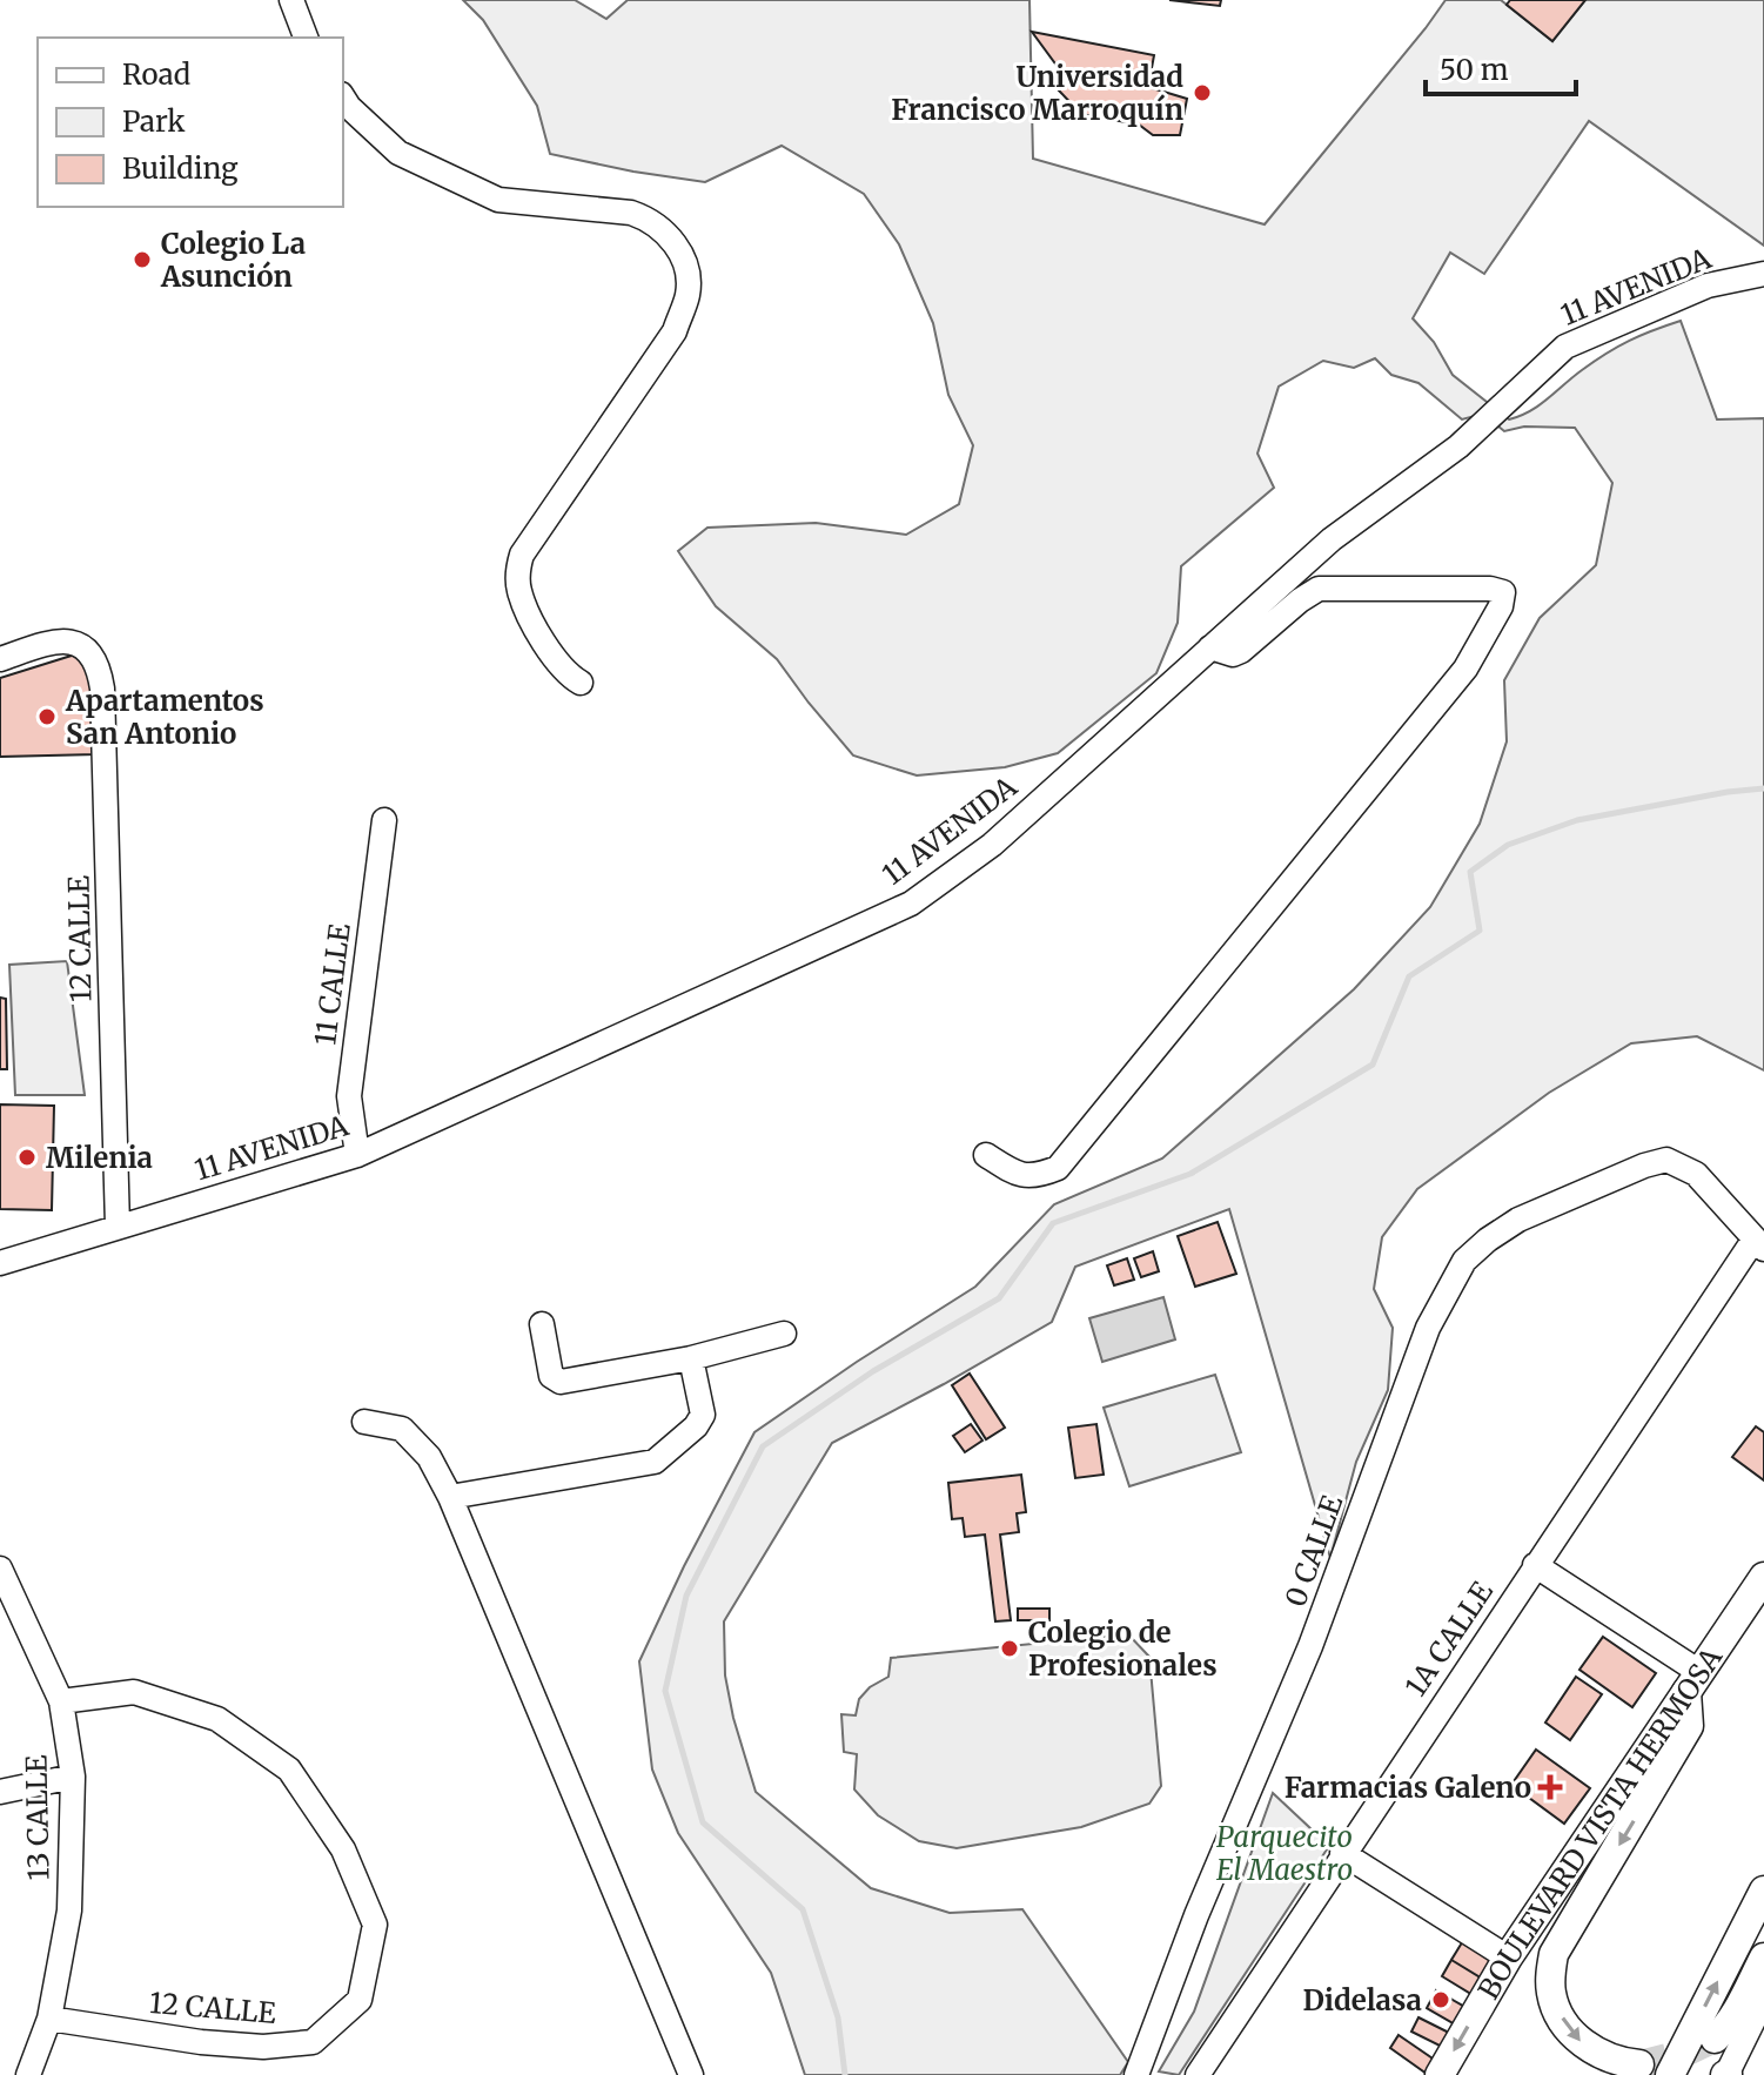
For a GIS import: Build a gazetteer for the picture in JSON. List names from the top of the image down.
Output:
{
  "streets": {
    "main road": ["BOULEVARD VISTA HERMOSA"],
    "street": [
      "11 AVENIDA",
      "12 CALLE",
      "11 CALLE",
      "0 CALLE",
      "1A CALLE",
      "13 CALLE"
    ]
  },
  "crossings": [
    ["11 AVENIDA", "12 CALLE"],
    ["11 AVENIDA", "11 CALLE"],
    ["12 CALLE", "13 CALLE"],
    ["0 CALLE", "1A CALLE"]
  ],
  "parks": ["Parquecito El Maestro"],
  "places": {
    "other": [
      "Universidad Francisco Marroquín",
      "Colegio La Asunción",
      "Apartamentos San Antonio",
      "Milenia",
      "Colegio de Profesionales",
      "Didelasa"
    ],
    "health": ["Farmacias Galeno"]
  },
  "legend": ["Road", "Park", "Building"],
  "scale_bar": "50 m"
}
